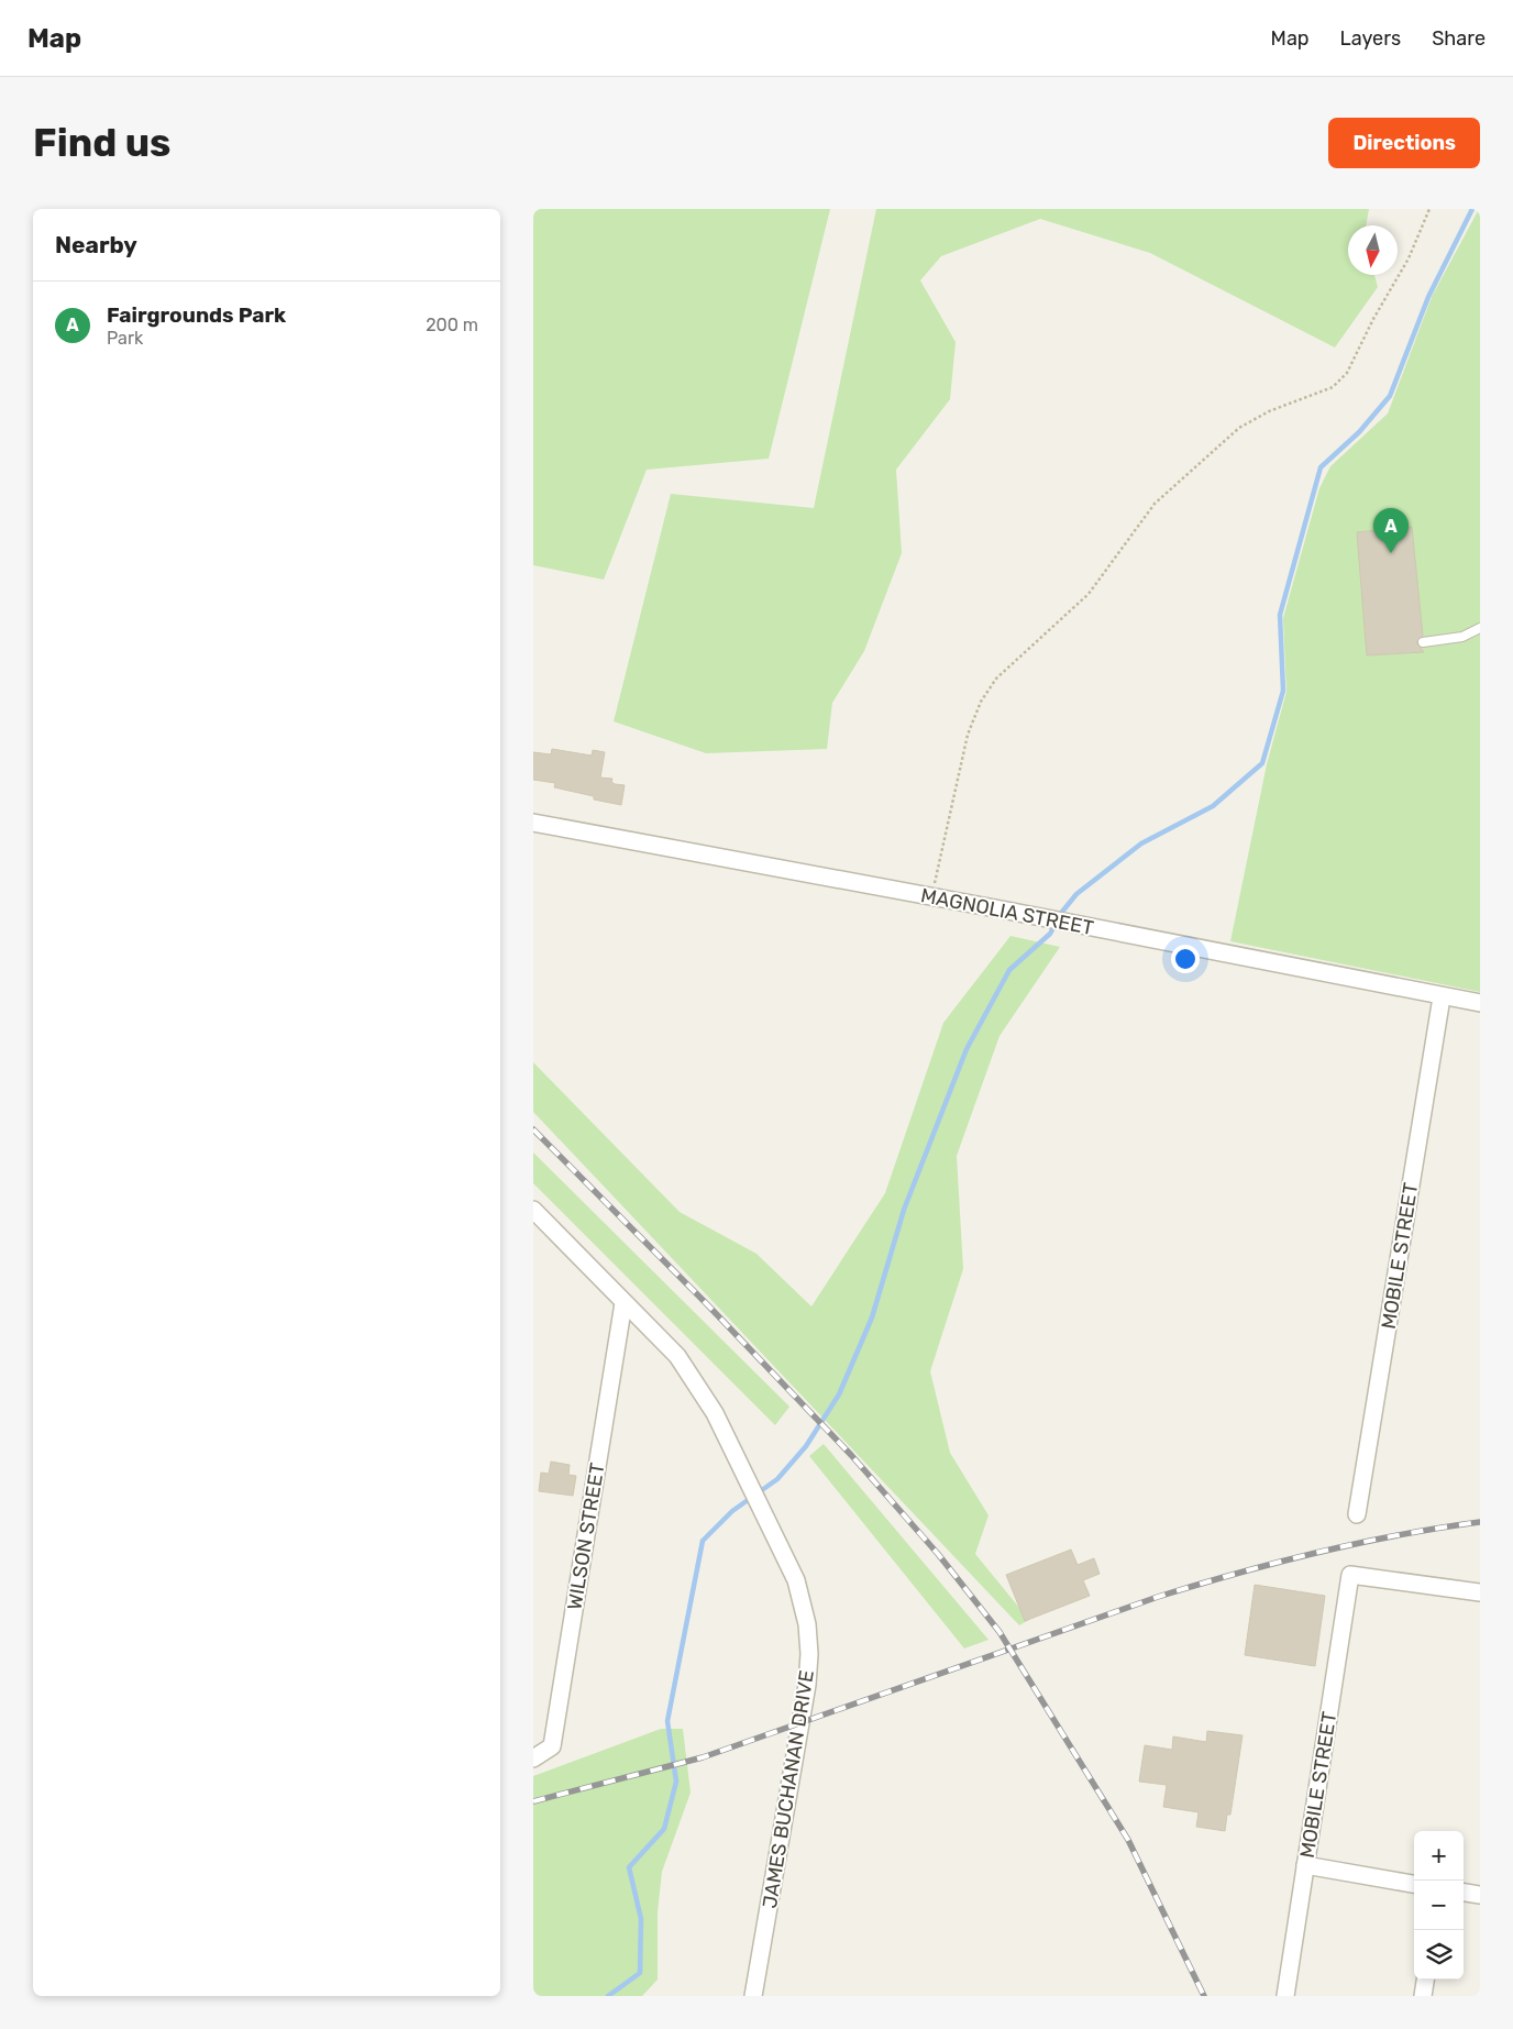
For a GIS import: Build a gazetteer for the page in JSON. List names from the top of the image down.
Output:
{
  "streets": {
    "street": [
      "MAGNOLIA STREET",
      "MOBILE STREET",
      "WILSON STREET",
      "JAMES BUCHANAN DRIVE"
    ]
  },
  "crossings": [
    ["MAGNOLIA STREET", "MOBILE STREET"],
    ["WILSON STREET", "JAMES BUCHANAN DRIVE"]
  ],
  "north": "bottom",
  "page": {
    "header": "Map",
    "nav": ["Map", "Layers", "Share"],
    "buttons": "Directions",
    "title": "Find us",
    "heading": "Nearby",
    "list": [
      {
        "mark": "A",
        "name": "Fairgrounds Park",
        "note": "Park",
        "value": "200 m"
      }
    ],
    "pins": "A",
    "map_buttons": ["+", "−"]
  }
}
